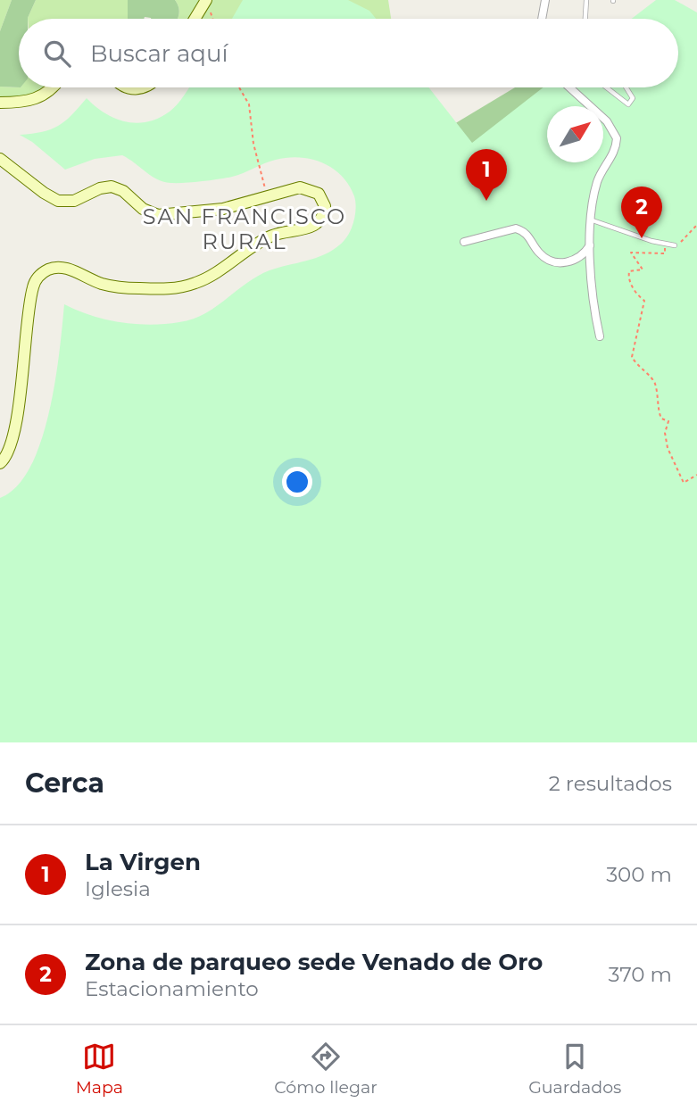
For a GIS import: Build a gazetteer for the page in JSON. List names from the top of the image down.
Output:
{
  "districts": ["SAN FRANCISCO RURAL"],
  "north": "top right",
  "page": {
    "search": "Buscar aquí",
    "pins": ["1", "2"],
    "heading": ["Cerca", "2 resultados"],
    "list": [
      {
        "mark": "1",
        "name": "La Virgen",
        "note": "Iglesia",
        "value": "300 m"
      },
      {
        "mark": "2",
        "name": "Zona de parqueo sede Venado de Oro",
        "note": "Estacionamiento",
        "value": "370 m"
      }
    ],
    "nav": ["Mapa", "Cómo llegar", "Guardados"]
  }
}
